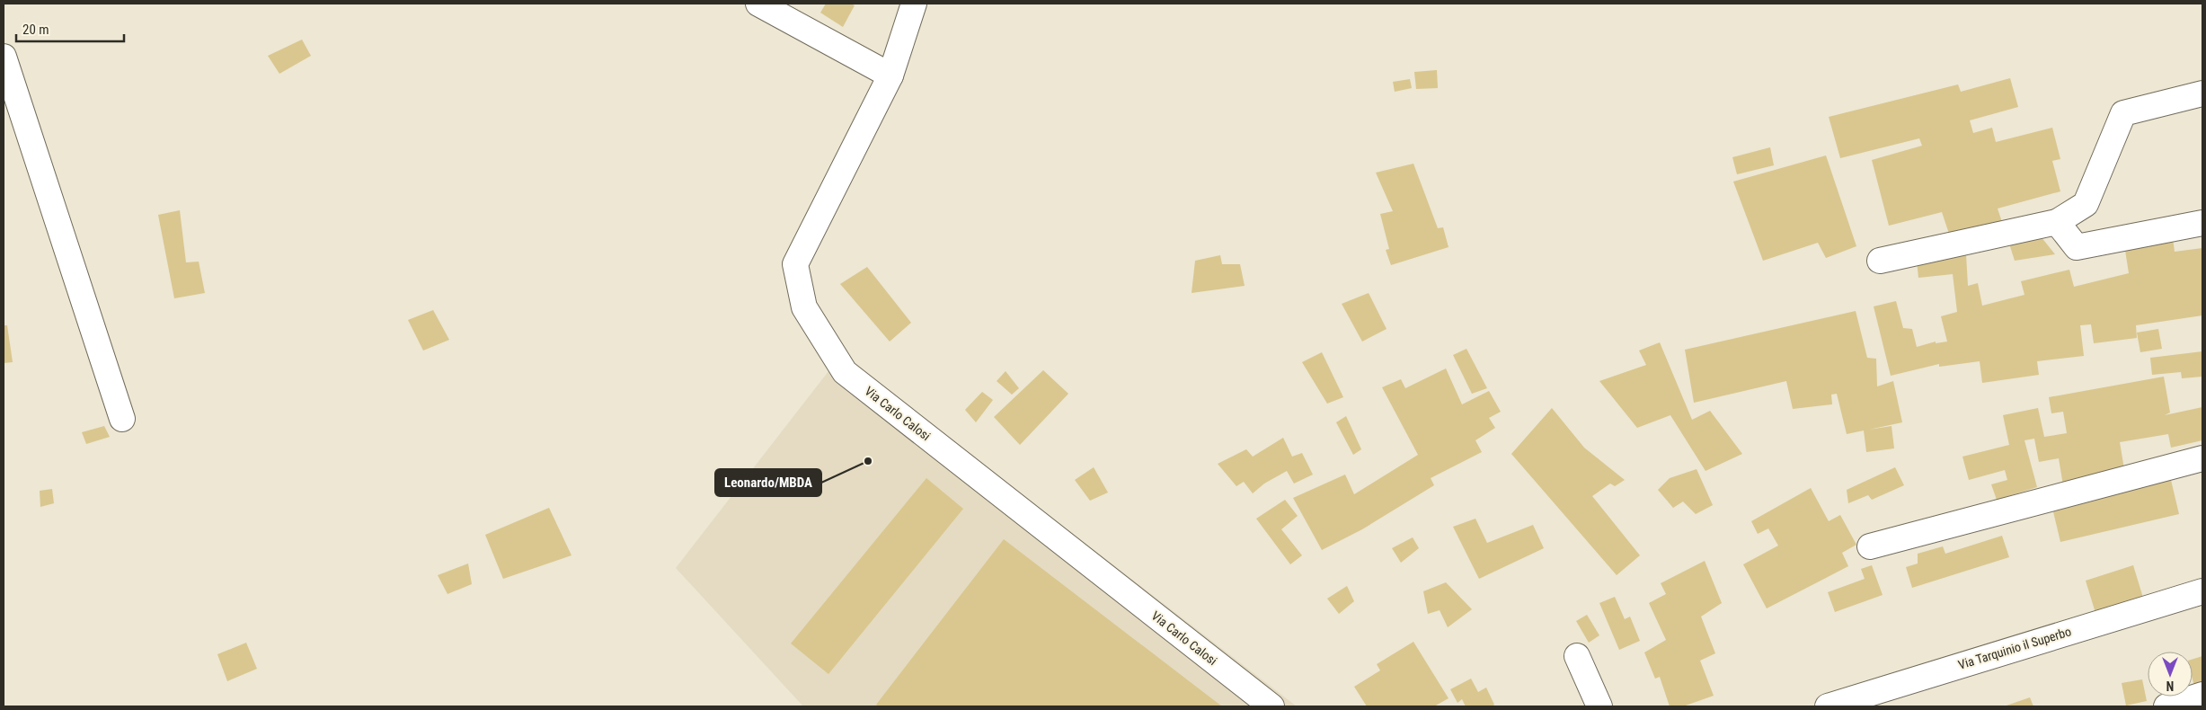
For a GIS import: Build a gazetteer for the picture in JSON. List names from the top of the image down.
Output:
{
  "streets": {
    "street": ["Via Carlo Calosi", "Via Tarquinio il Superbo"]
  },
  "places": ["Leonardo/MBDA"],
  "scale_bar": "20 m",
  "north": "bottom"
}
